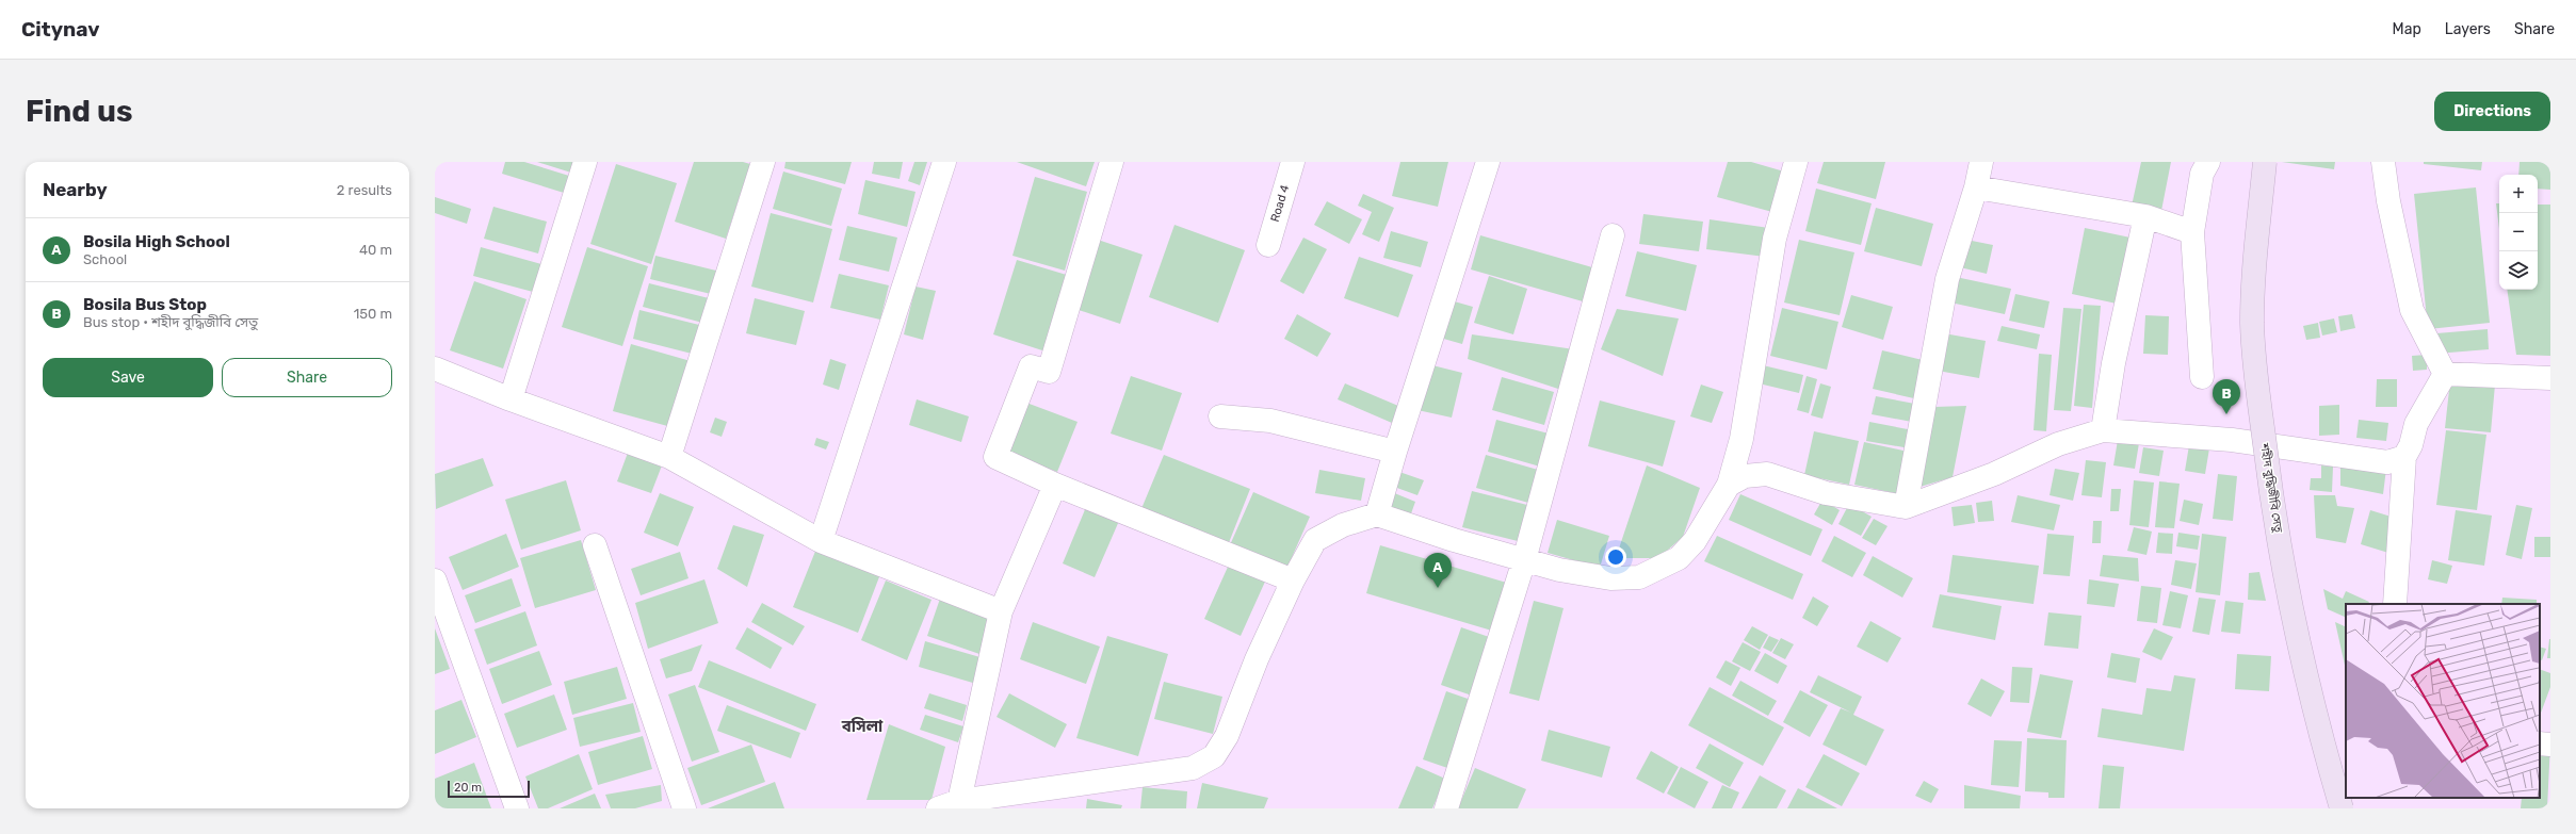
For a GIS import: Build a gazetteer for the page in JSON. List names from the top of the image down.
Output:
{
  "streets": {
    "main road": ["শহীদ বুদ্ধিজীবি সেতু"],
    "street": ["Road 4"]
  },
  "districts": ["বসিলা"],
  "scale_bar": "20 m",
  "page": {
    "header": "Citynav",
    "nav": ["Map", "Layers", "Share"],
    "buttons": [
      "Directions",
      ["Save", "Share"]
    ],
    "title": "Find us",
    "heading": ["Nearby", "2 results"],
    "map_buttons": ["+", "−"],
    "list": [
      {
        "mark": "A",
        "name": "Bosila High School",
        "note": "School",
        "value": "40 m"
      },
      {
        "mark": "B",
        "name": "Bosila Bus Stop",
        "note": "Bus stop · শহীদ বুদ্ধিজীবি সেতু",
        "value": "150 m"
      }
    ],
    "pins": ["B", "A"],
    "scale": "20 m"
  }
}
